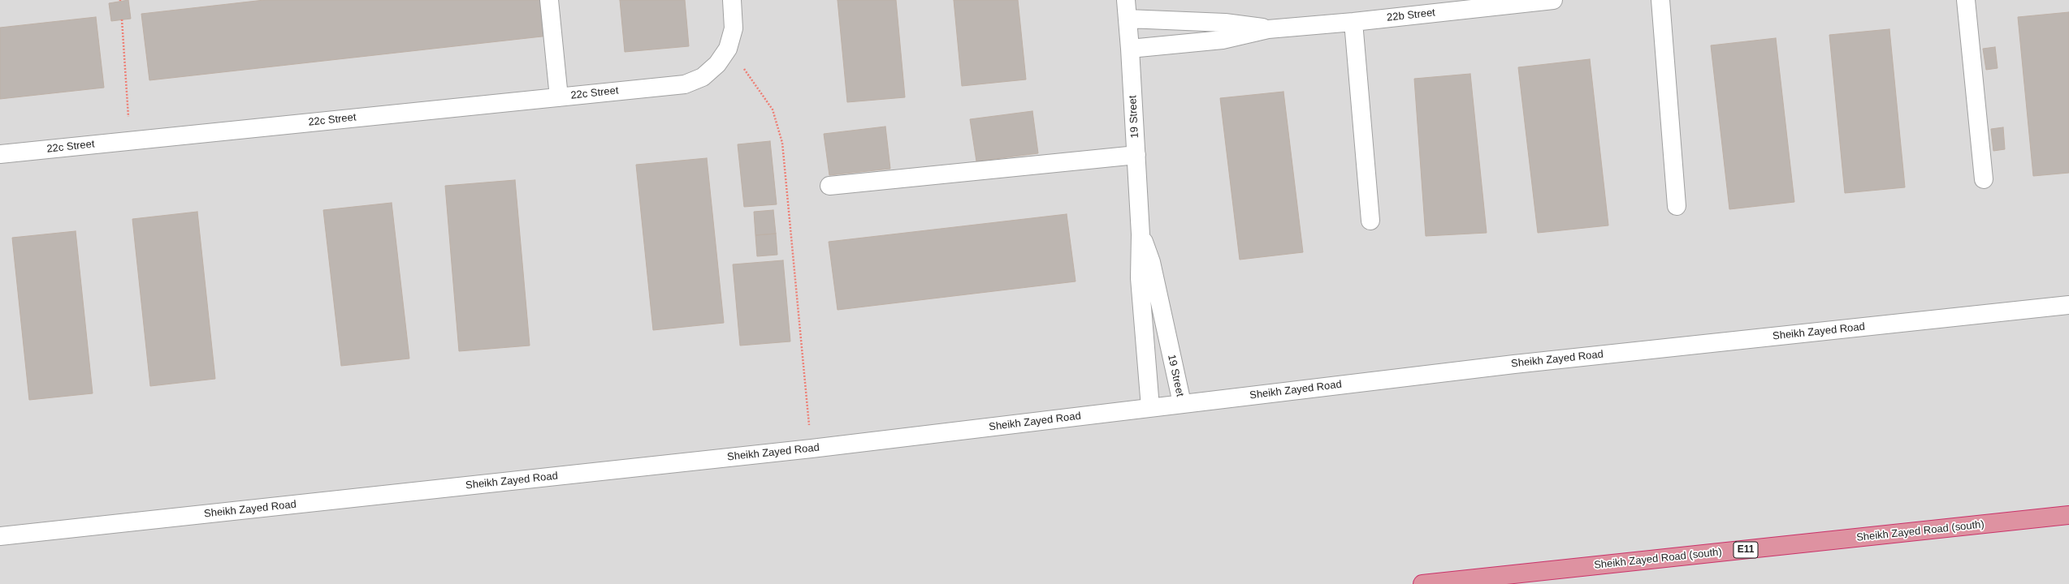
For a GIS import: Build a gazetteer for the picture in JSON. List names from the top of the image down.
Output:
{
  "streets": {
    "highway": ["Sheikh Zayed Road (south)", "E11"],
    "street": [
      "22b Street",
      "22c Street",
      "19 Street",
      "Sheikh Zayed Road"
    ]
  },
  "crossings": [
    ["22b Street", "19 Street"],
    ["19 Street", "Sheikh Zayed Road"]
  ]
}
